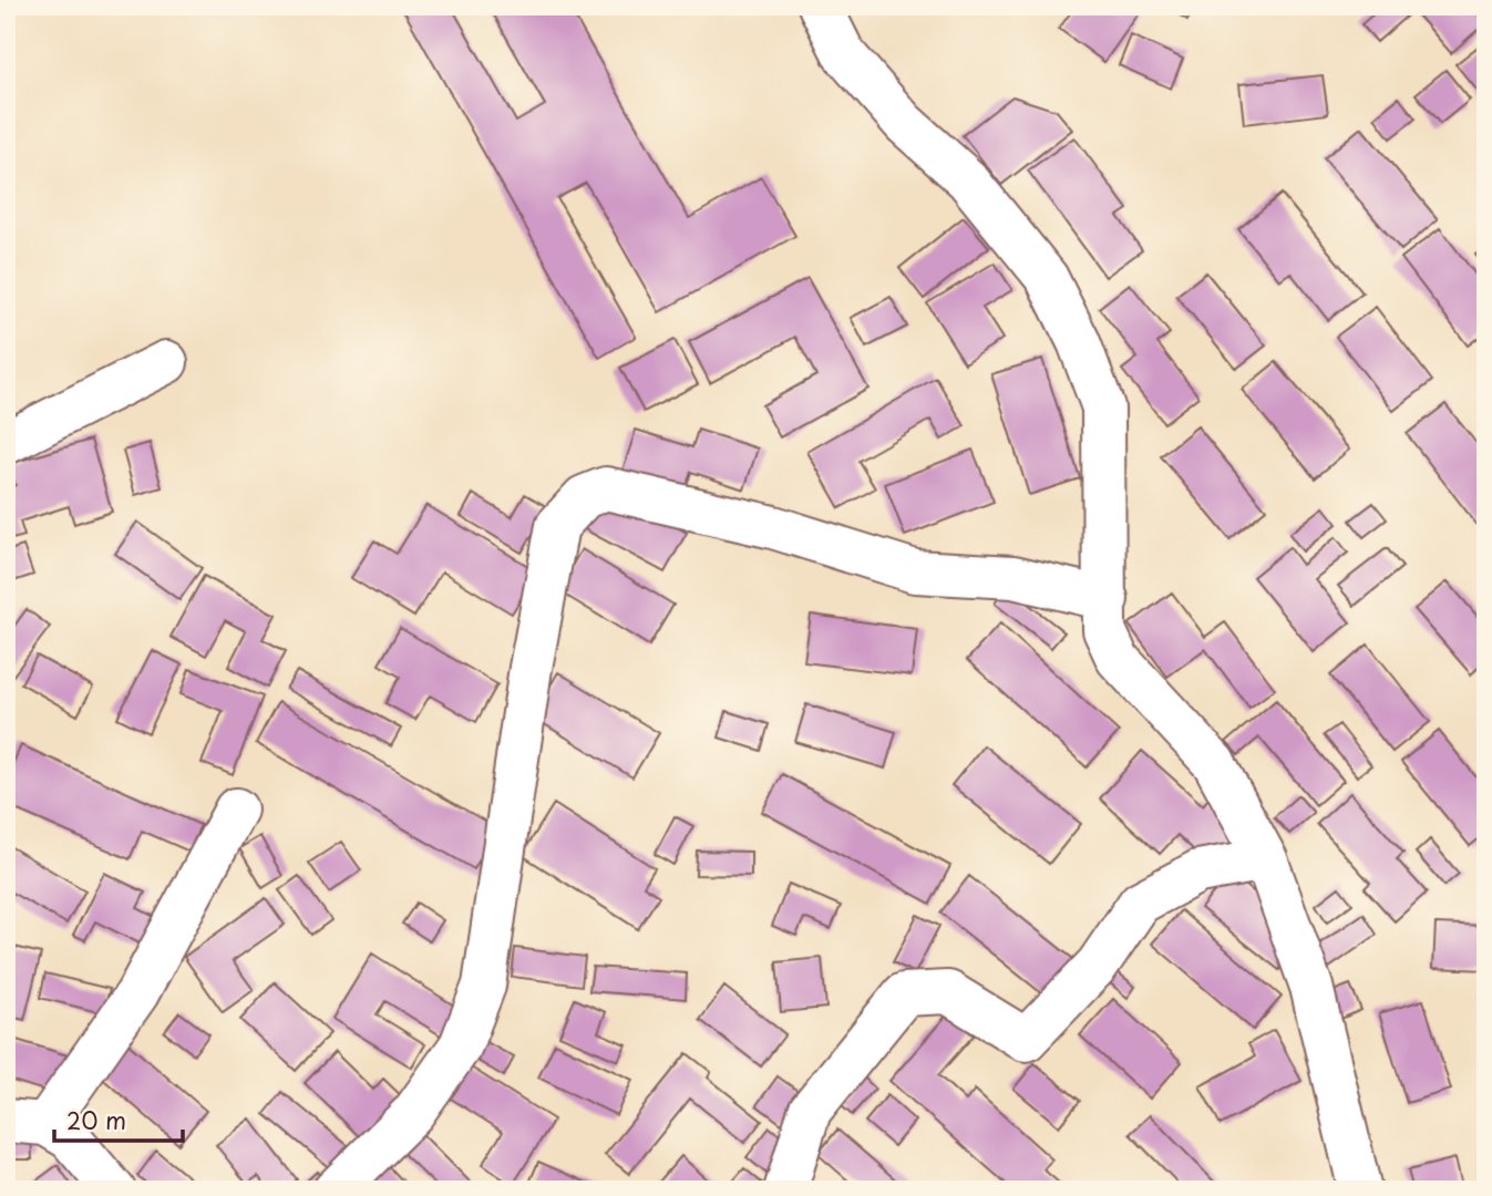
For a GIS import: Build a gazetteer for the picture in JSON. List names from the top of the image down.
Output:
{
  "scale_bar": "20 m"
}
